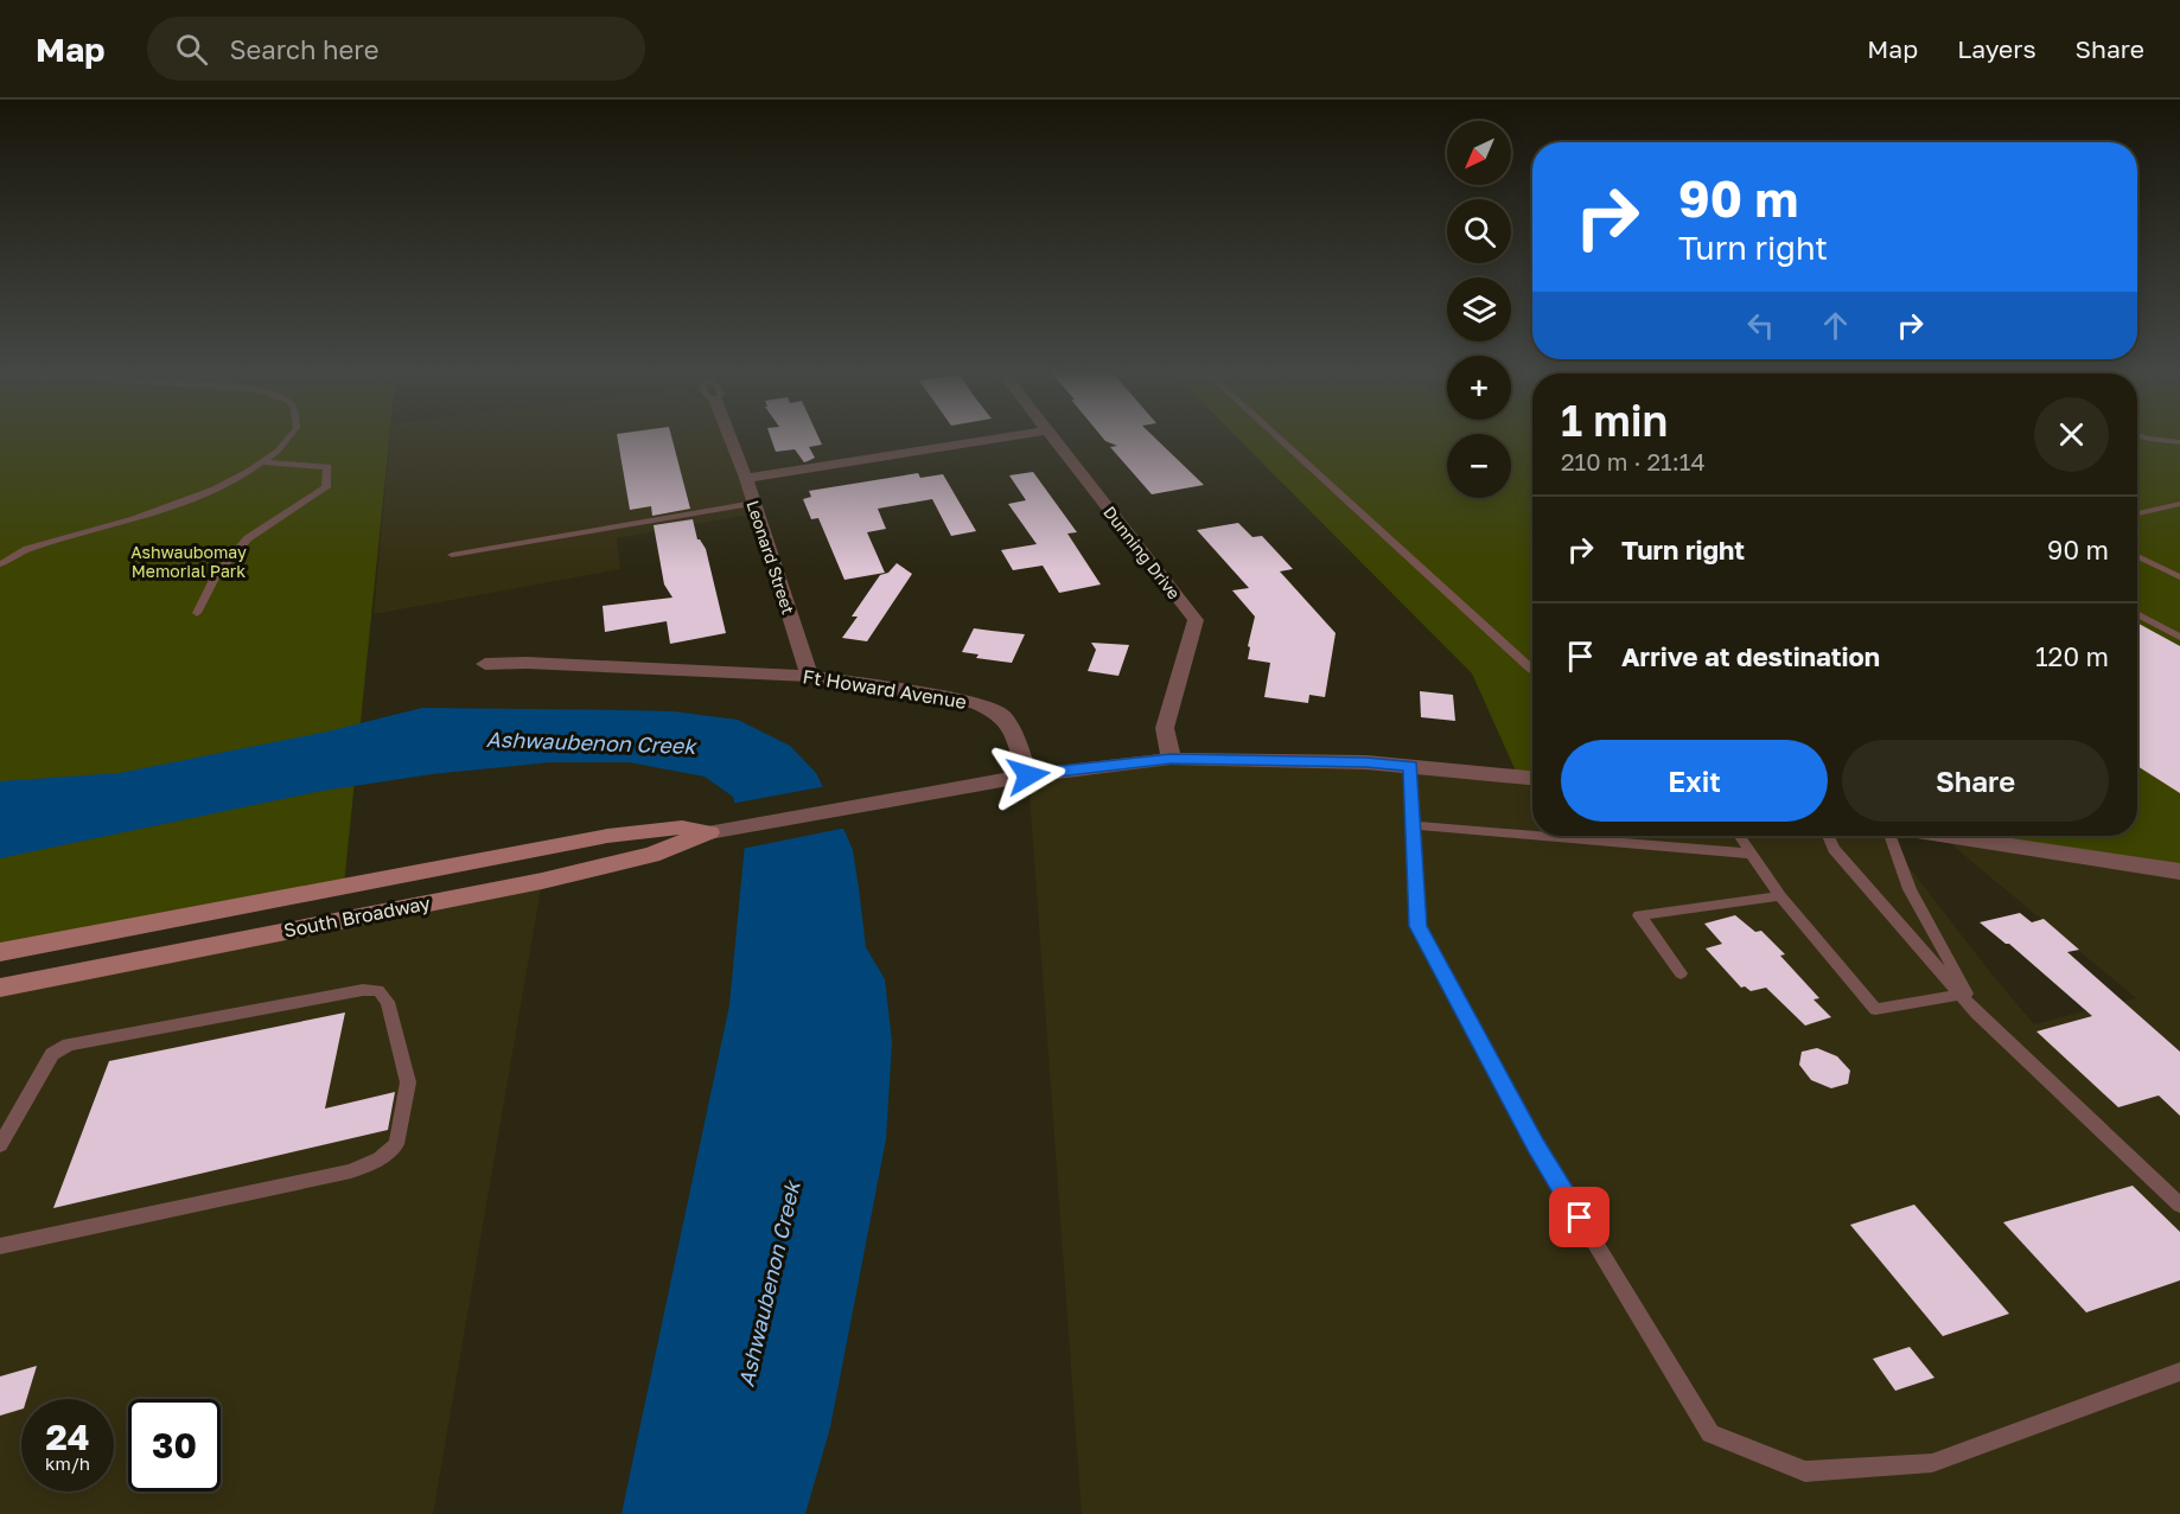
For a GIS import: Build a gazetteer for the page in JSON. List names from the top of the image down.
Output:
{
  "streets": {
    "street": [
      "Dunning Drive",
      "Leonard Street",
      "Ft Howard Avenue",
      "South Broadway"
    ]
  },
  "crossings": [
    ["Leonard Street", "Ft Howard Avenue"],
    ["Ft Howard Avenue", "South Broadway"]
  ],
  "water": ["Ashwaubenon Creek"],
  "parks": ["Ashwaubomay Memorial Park"],
  "north": "bottom left",
  "page": {
    "header": "Map",
    "search": "Search here",
    "nav": ["Map", "Layers", "Share"],
    "map_buttons": ["+", "−"],
    "turn": ["90 m", "Turn right"],
    "heading": ["1 min", "210 m · 21:14"],
    "list": [
      {
        "name": "Turn right",
        "value": "90 m"
      },
      {
        "name": "Arrive at destination",
        "value": "120 m"
      }
    ],
    "buttons": ["Exit", "Share"],
    "speed": "24 km/h",
    "limit": "30"
  }
}
